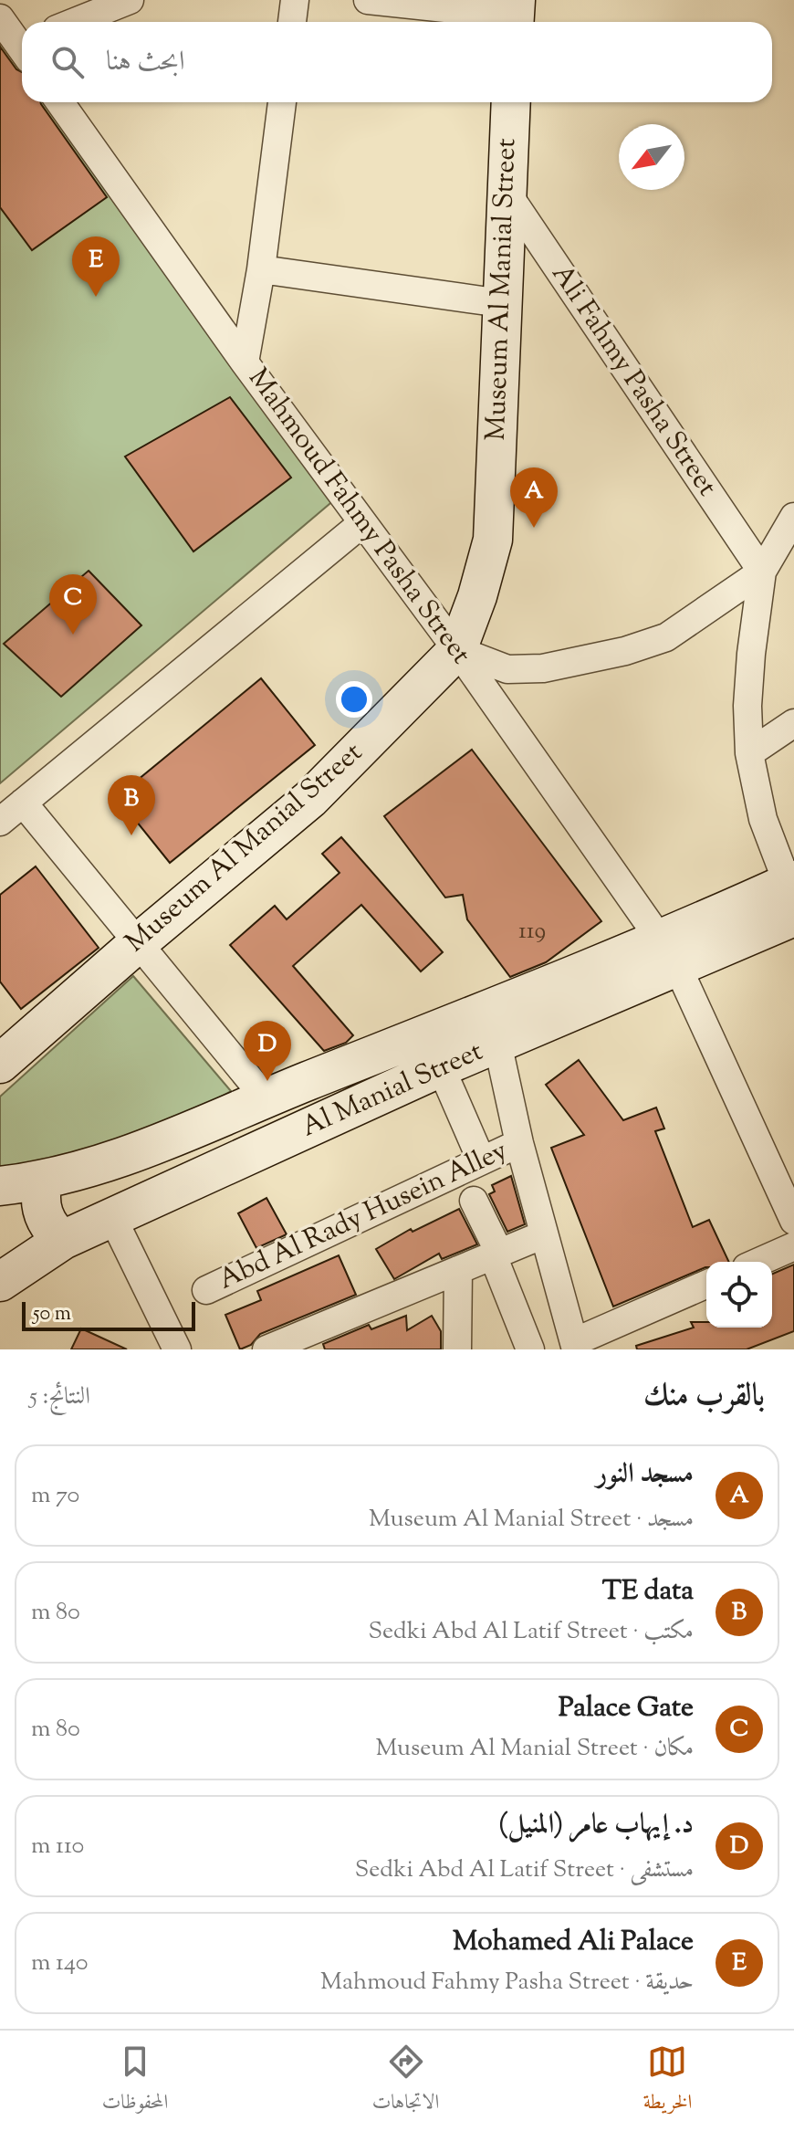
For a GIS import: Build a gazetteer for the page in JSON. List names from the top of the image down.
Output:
{
  "streets": {
    "street": [
      "Museum Al Manial Street",
      "Ali Fahmy Pasha Street",
      "Mahmoud Fahmy Pasha Street",
      "Al Manial Street",
      "Abd Al Rady Husein Alley"
    ]
  },
  "crossings": [
    ["Museum Al Manial Street", "Ali Fahmy Pasha Street"],
    ["Museum Al Manial Street", "Mahmoud Fahmy Pasha Street"],
    ["Mahmoud Fahmy Pasha Street", "Al Manial Street"]
  ],
  "house_numbers": ["119"],
  "scale_bar": "50 m",
  "north": "bottom left",
  "page": {
    "search": "ابحث هنا",
    "pins": [
      "E",
      "A",
      "C",
      "B",
      "D"
    ],
    "scale": "50 m",
    "heading": ["بالقرب منك", "النتائج: 5"],
    "list": [
      {
        "mark": "A",
        "name": "مسجد النور",
        "note": "مسجد · Museum Al Manial Street",
        "value": "70 m"
      },
      {
        "mark": "B",
        "name": "TE data",
        "note": "مكتب · Sedki Abd Al Latif Street",
        "value": "80 m"
      },
      {
        "mark": "C",
        "name": "Palace Gate",
        "note": "مكان · Museum Al Manial Street",
        "value": "80 m"
      },
      {
        "mark": "D",
        "name": "د. إيهاب عامر (المنيل)",
        "note": "مستشفى · Sedki Abd Al Latif Street",
        "value": "110 m"
      },
      {
        "mark": "E",
        "name": "Mohamed Ali Palace",
        "note": "حديقة · Mahmoud Fahmy Pasha Street",
        "value": "140 m"
      }
    ],
    "nav": ["الخريطة", "الاتجاهات", "المحفوظات"]
  }
}
